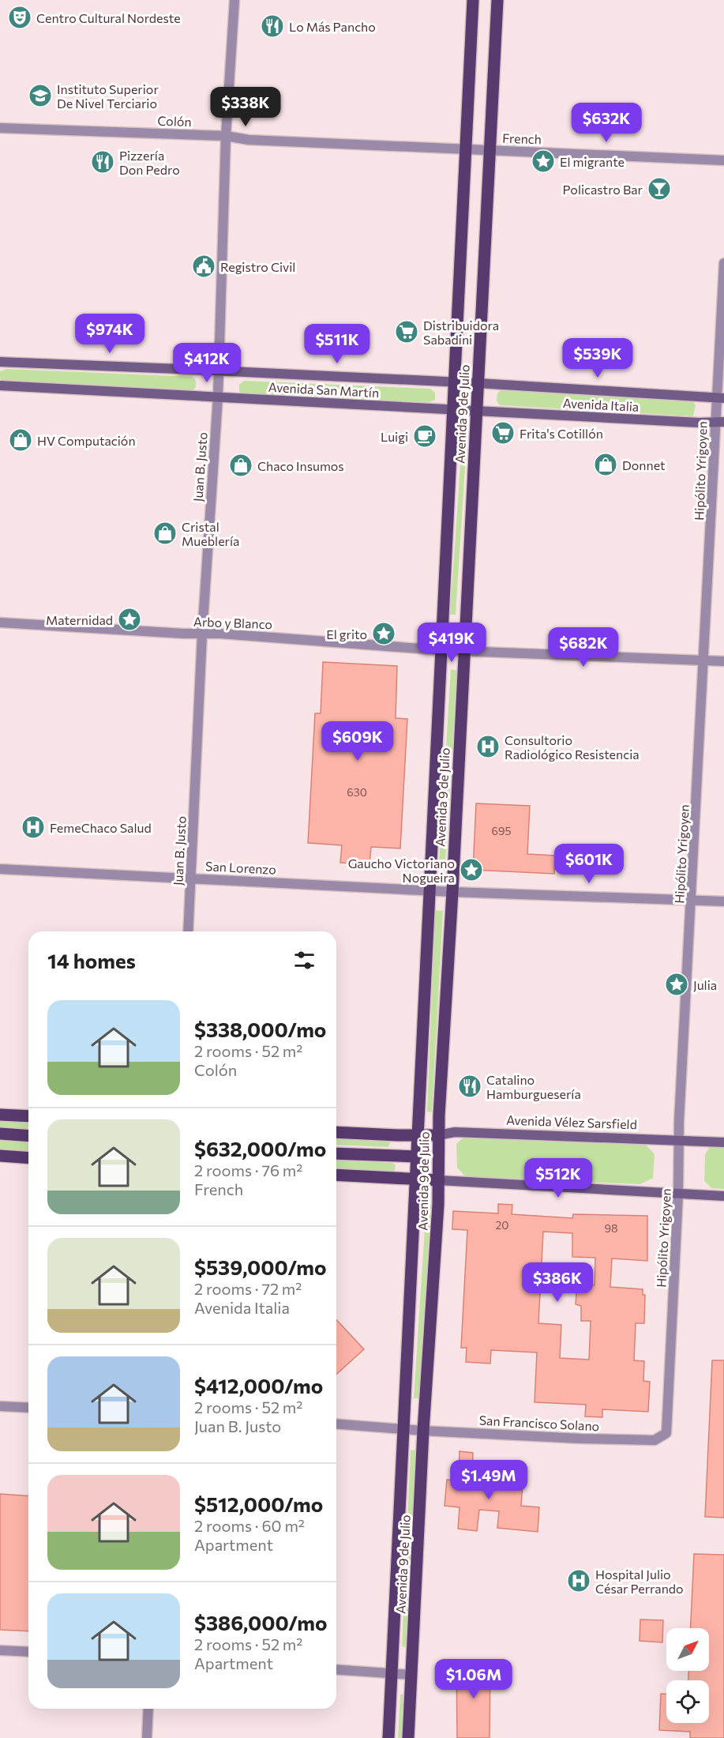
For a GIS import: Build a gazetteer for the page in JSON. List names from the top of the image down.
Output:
{
  "streets": {
    "main road": [
      "Avenida San Martín",
      "Avenida Italia",
      "Avenida 9 de Julio",
      "Avenida Vélez Sarsfield"
    ],
    "street": [
      "Colón",
      "French",
      "Juan B. Justo",
      "Hipólito Yrigoyen",
      "Arbo y Blanco",
      "San Lorenzo",
      "San Francisco Solano"
    ]
  },
  "crossings": [
    ["Colón", "French"],
    ["Colón", "Avenida 9 de Julio"],
    ["Colón", "Juan B. Justo"],
    ["French", "Avenida 9 de Julio"],
    ["Avenida San Martín", "Avenida Italia"],
    ["Avenida San Martín", "Avenida 9 de Julio"],
    ["Avenida San Martín", "Juan B. Justo"],
    ["Avenida Italia", "Avenida 9 de Julio"],
    ["Avenida Italia", "Hipólito Yrigoyen"],
    ["Avenida 9 de Julio", "Arbo y Blanco"],
    ["Avenida 9 de Julio", "San Lorenzo"],
    ["Avenida 9 de Julio", "Avenida Vélez Sarsfield"],
    ["Avenida 9 de Julio", "San Francisco Solano"],
    ["Juan B. Justo", "Arbo y Blanco"],
    ["Juan B. Justo", "San Lorenzo"],
    ["Hipólito Yrigoyen", "Arbo y Blanco"],
    ["Hipólito Yrigoyen", "San Lorenzo"],
    ["Hipólito Yrigoyen", "Avenida Vélez Sarsfield"],
    ["Hipólito Yrigoyen", "San Francisco Solano"]
  ],
  "places": {
    "theatre": ["Centro Cultural Nordeste"],
    "restaurant": ["Lo Más Pancho", "Pizzería Don Pedro", "Catalino Hamburguesería"],
    "school or university": ["Instituto Superior De Nivel Terciario"],
    "place": [
      "El migrante",
      "Maternidad",
      "El grito",
      "Gaucho Victoriano Nogueira",
      "Julia"
    ],
    "bar": ["Policastro Bar"],
    "public building": ["Registro Civil"],
    "supermarket": ["Distribuidora Sabadini", "Frita's Cotillón"],
    "cafe": ["Luigi"],
    "shop": [
      "HV Computación",
      "Donnet",
      "Chaco Insumos",
      "Cristal Mueblería"
    ],
    "hospital": ["Consultorio Radiológico Resistencia", "FemeChaco Salud", "Hospital Julio César Perrando"]
  },
  "house_numbers": [
    "630",
    "695",
    "20",
    "98"
  ],
  "north": "top right",
  "page": {
    "price": [
      "$338K",
      "$632K",
      "$974K",
      "$511K",
      "$539K",
      "$412K",
      "$419K",
      "$682K",
      "$609K",
      "$601K",
      "$512K",
      "$386K",
      "$1.49M",
      "$1.06M"
    ],
    "heading": "14 homes",
    "list": [
      {
        "name": "$338,000/mo",
        "note": "2 rooms · 52 m² · Colón"
      },
      {
        "name": "$632,000/mo",
        "note": "2 rooms · 76 m² · French"
      },
      {
        "name": "$539,000/mo",
        "note": "2 rooms · 72 m² · Avenida Italia"
      },
      {
        "name": "$412,000/mo",
        "note": "2 rooms · 52 m² · Juan B. Justo"
      },
      {
        "name": "$512,000/mo",
        "note": "2 rooms · 60 m² · Apartment"
      },
      {
        "name": "$386,000/mo",
        "note": "2 rooms · 52 m² · Apartment"
      }
    ]
  }
}
